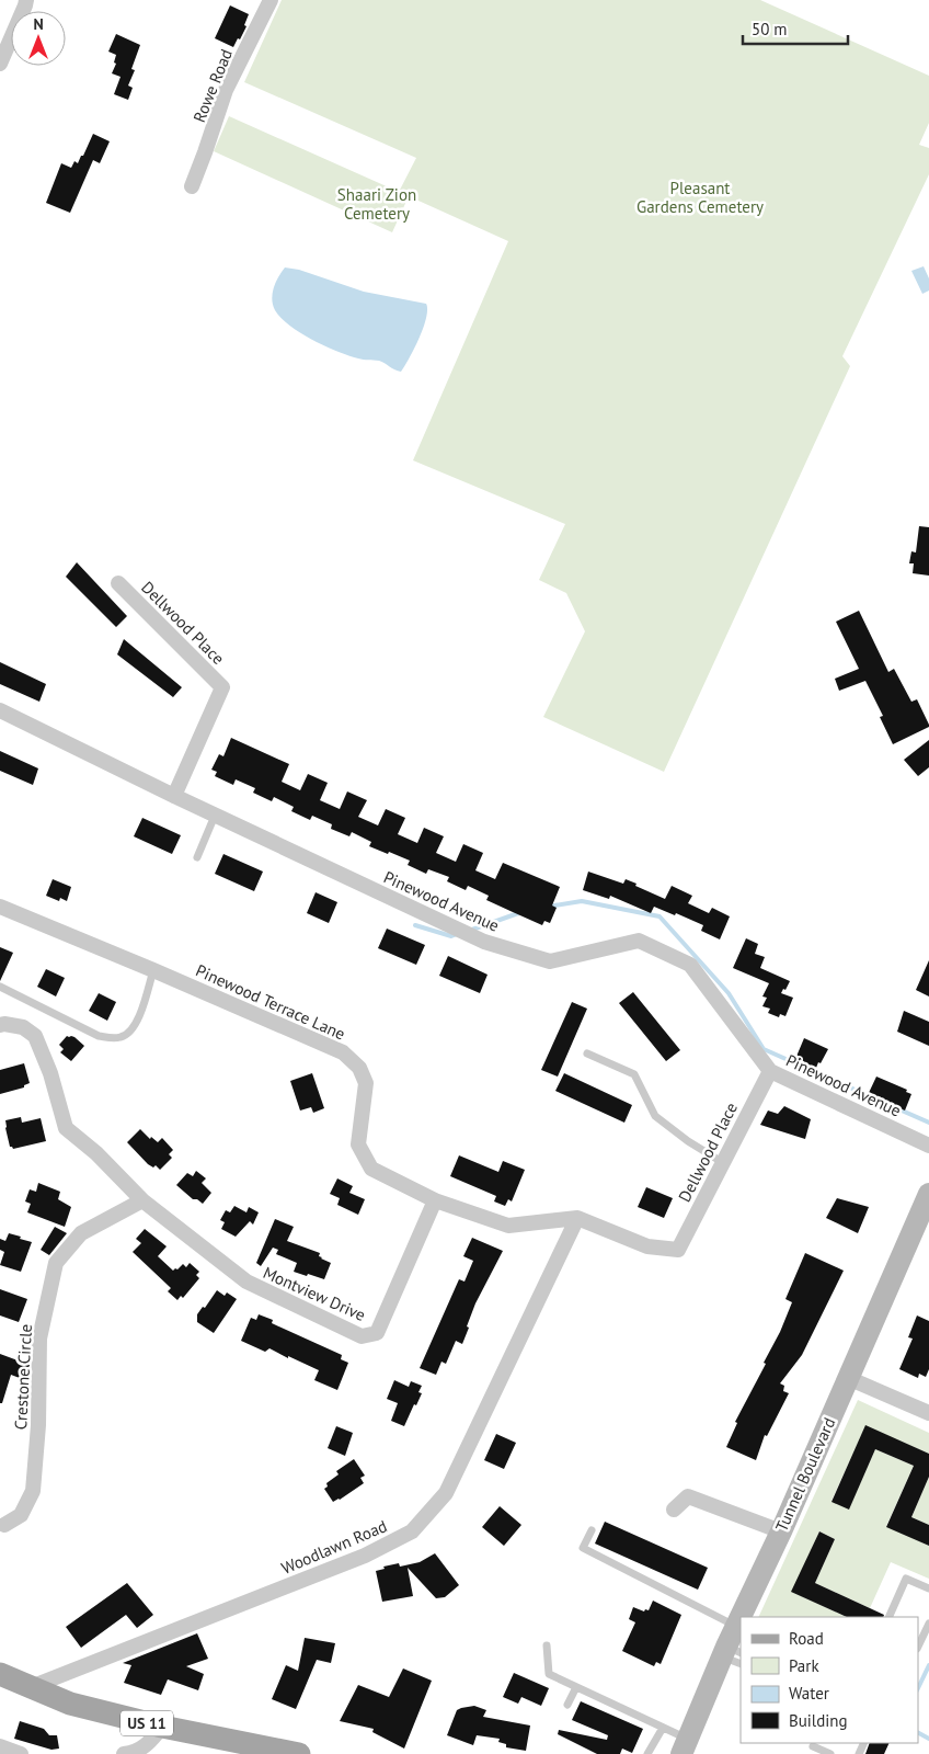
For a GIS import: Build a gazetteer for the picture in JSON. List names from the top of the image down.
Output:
{
  "streets": {
    "main road": ["US 11"],
    "street": [
      "Rowe Road",
      "Dellwood Place",
      "Pinewood Avenue",
      "Pinewood Terrace Lane",
      "Montview Drive",
      "Crestone Circle",
      "Tunnel Boulevard",
      "Woodlawn Road"
    ]
  },
  "crossings": [
    ["Dellwood Place", "Pinewood Avenue"],
    ["Dellwood Place", "Woodlawn Road"],
    ["Pinewood Terrace Lane", "Montview Drive"],
    ["Montview Drive", "Crestone Circle"],
    ["Woodlawn Road", "US 11"]
  ],
  "parks": ["Pleasant Gardens Cemetery", "Shaari Zion Cemetery"],
  "legend": [
    "Road",
    "Park",
    "Water",
    "Building"
  ],
  "scale_bar": "50 m",
  "north": "top"
}
